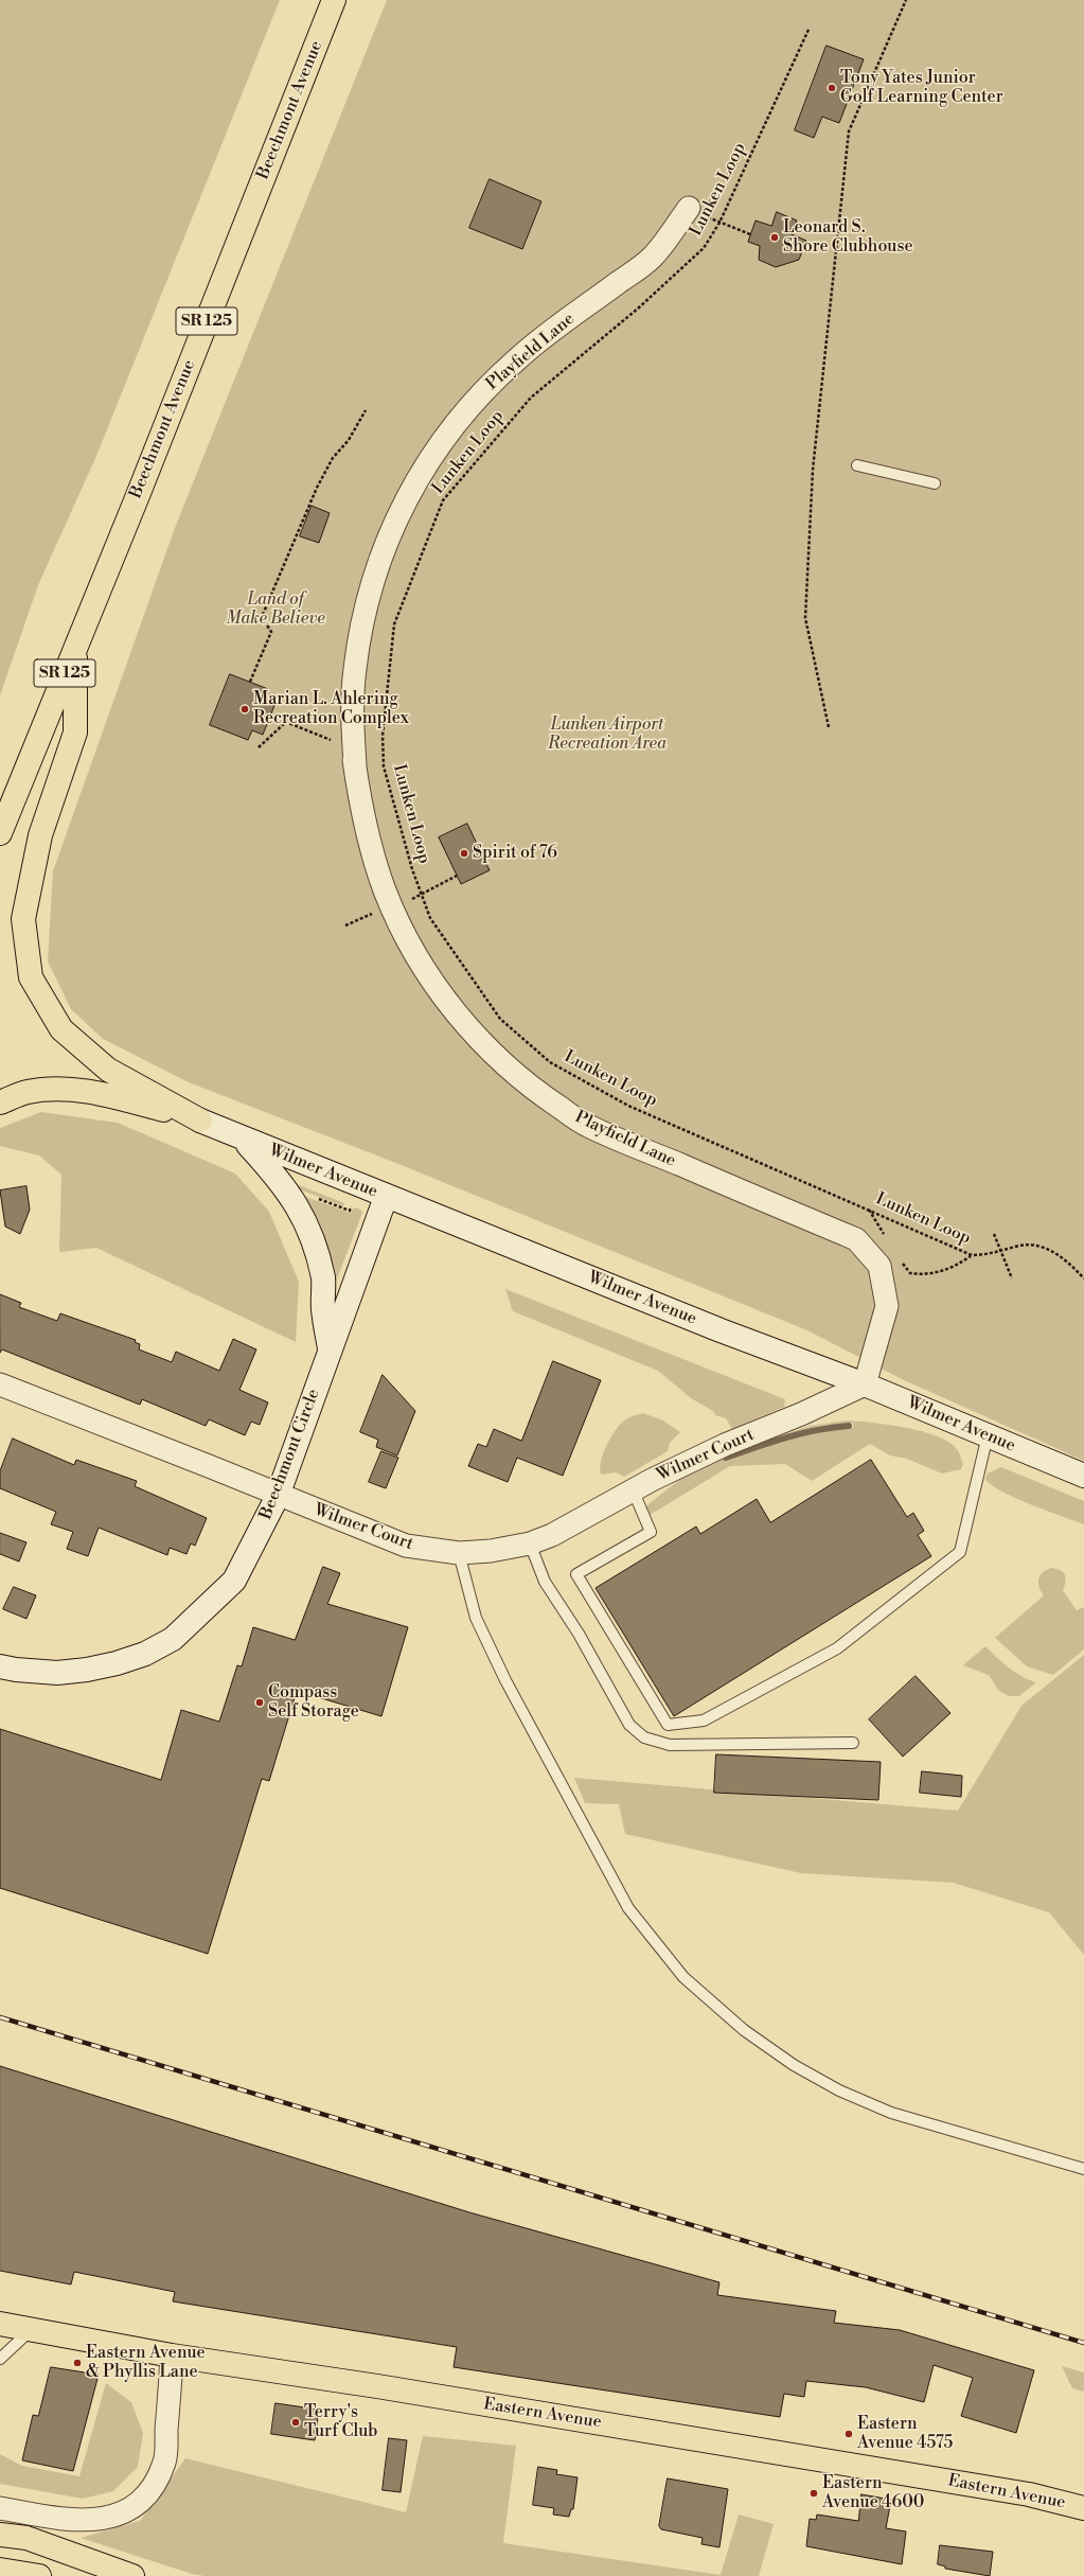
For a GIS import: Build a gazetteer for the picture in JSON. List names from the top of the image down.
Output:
{
  "streets": {
    "main road": ["Beechmont Avenue", "SR 125", "Eastern Avenue"],
    "street": [
      "Playfield Lane",
      "Wilmer Avenue",
      "Beechmont Circle",
      "Wilmer Court"
    ],
    "path": ["Lunken Loop"]
  },
  "crossings": [
    ["Playfield Lane", "Wilmer Avenue"],
    ["Playfield Lane", "Wilmer Court"],
    ["Wilmer Avenue", "Beechmont Circle"],
    ["Wilmer Avenue", "Wilmer Court"],
    ["Beechmont Circle", "Wilmer Court"]
  ],
  "parks": ["Land of Make Believe", "Lunken Airport Recreation Area"],
  "places": [
    "Tony Yates Junior Golf Learning Center",
    "Leonard S. Shore Clubhouse",
    "Marian L. Ahlering Recreation Complex",
    "Spirit of 76",
    "Compass Self Storage",
    "Eastern Avenue & Phyllis Lane",
    "Terry's Turf Club",
    "Eastern Avenue 4575",
    "Eastern Avenue 4600"
  ]
}
